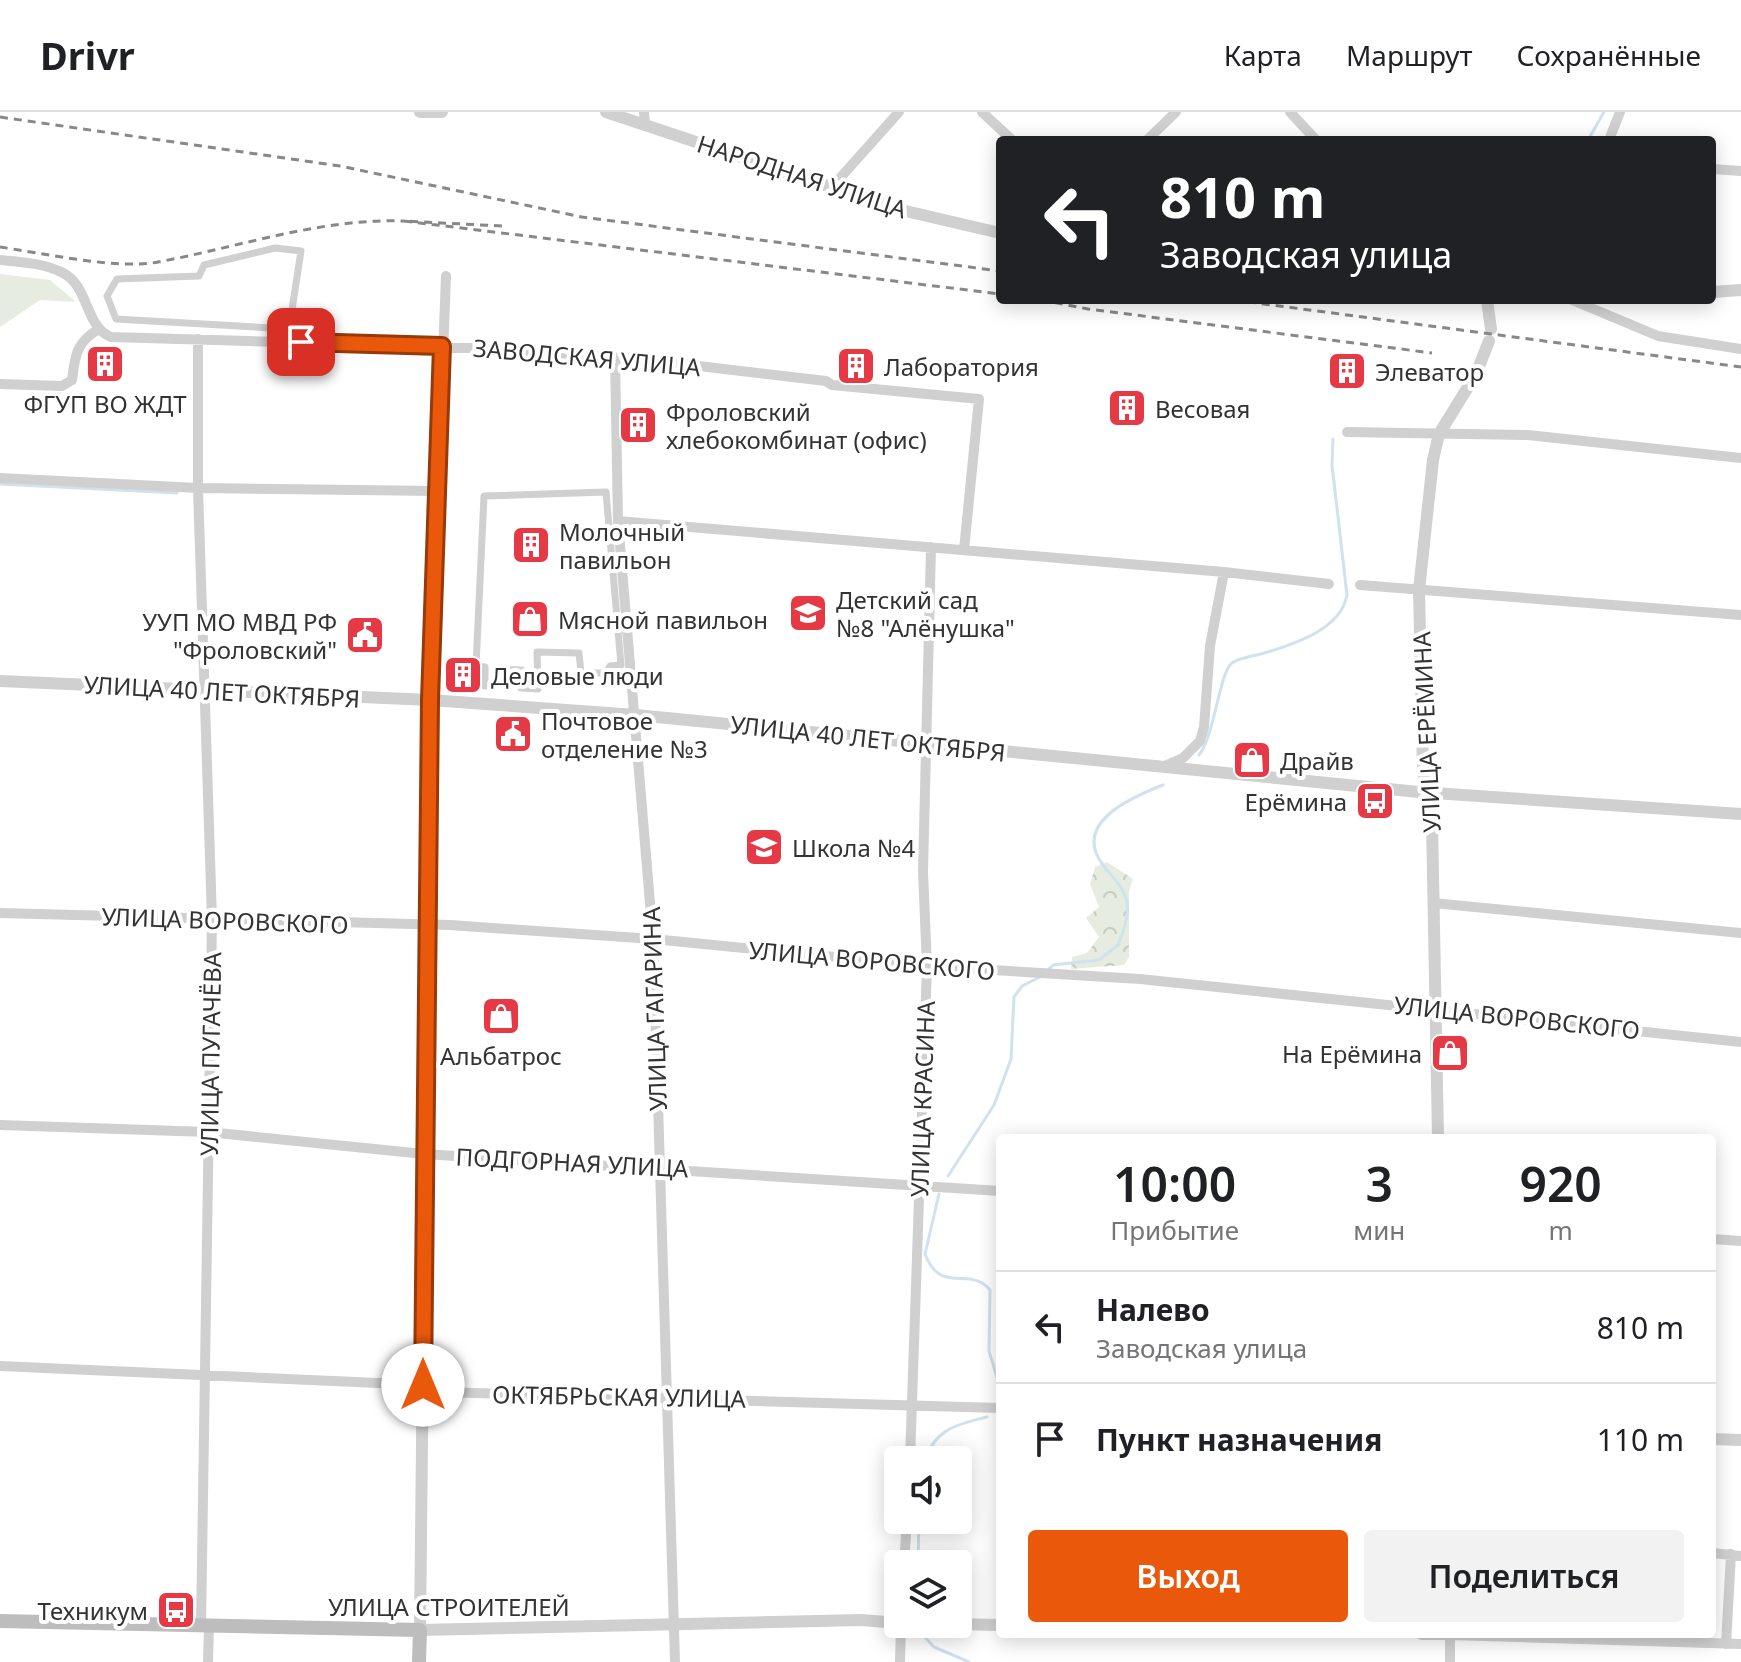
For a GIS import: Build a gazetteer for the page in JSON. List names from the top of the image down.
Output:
{
  "streets": {
    "main road": ["УЛИЦА СТРОИТЕЛЕЙ"],
    "street": [
      "НАРОДНАЯ УЛИЦА",
      "ЗАВОДСКАЯ УЛИЦА",
      "УЛИЦА 40 ЛЕТ ОКТЯБРЯ",
      "УЛИЦА ЕРЁМИНА",
      "УЛИЦА ВОРОВСКОГО",
      "УЛИЦА ГАГАРИНА",
      "УЛИЦА ПУГАЧЁВА",
      "УЛИЦА КРАСИНА",
      "ПОДГОРНАЯ УЛИЦА",
      "ОКТЯБРЬСКАЯ УЛИЦА"
    ]
  },
  "crossings": [
    ["ЗАВОДСКАЯ УЛИЦА", "УЛИЦА ГАГАРИНА"],
    ["ЗАВОДСКАЯ УЛИЦА", "УЛИЦА ПУГАЧЁВА"],
    ["УЛИЦА 40 ЛЕТ ОКТЯБРЯ", "УЛИЦА ЕРЁМИНА"],
    ["УЛИЦА 40 ЛЕТ ОКТЯБРЯ", "УЛИЦА ГАГАРИНА"],
    ["УЛИЦА 40 ЛЕТ ОКТЯБРЯ", "УЛИЦА ПУГАЧЁВА"],
    ["УЛИЦА 40 ЛЕТ ОКТЯБРЯ", "УЛИЦА КРАСИНА"],
    ["УЛИЦА ЕРЁМИНА", "УЛИЦА ВОРОВСКОГО"],
    ["УЛИЦА ВОРОВСКОГО", "УЛИЦА ГАГАРИНА"],
    ["УЛИЦА ВОРОВСКОГО", "УЛИЦА ПУГАЧЁВА"],
    ["УЛИЦА ВОРОВСКОГО", "УЛИЦА КРАСИНА"],
    ["УЛИЦА ГАГАРИНА", "ПОДГОРНАЯ УЛИЦА"],
    ["УЛИЦА ГАГАРИНА", "ОКТЯБРЬСКАЯ УЛИЦА"],
    ["УЛИЦА ГАГАРИНА", "УЛИЦА СТРОИТЕЛЕЙ"],
    ["УЛИЦА ПУГАЧЁВА", "ПОДГОРНАЯ УЛИЦА"],
    ["УЛИЦА ПУГАЧЁВА", "ОКТЯБРЬСКАЯ УЛИЦА"],
    ["УЛИЦА ПУГАЧЁВА", "УЛИЦА СТРОИТЕЛЕЙ"],
    ["УЛИЦА КРАСИНА", "ПОДГОРНАЯ УЛИЦА"],
    ["УЛИЦА КРАСИНА", "ОКТЯБРЬСКАЯ УЛИЦА"]
  ],
  "places": {
    "building": [
      "ФГУП ВО ЖДТ",
      "Лаборатория",
      "Элеватор",
      "Весовая",
      "Фроловский хлебокомбинат (офис)",
      "Молочный павильон",
      "Деловые люди"
    ],
    "school or university": ["Детский сад №8 \"Алёнушка\"", "Школа №4"],
    "shop": [
      "Мясной павильон",
      "Драйв",
      "Альбатрос",
      "На Ерёмина"
    ],
    "public building": ["УУП МО МВД РФ \"Фроловский\"", "Почтовое отделение №3"],
    "bus stop": ["Ерёмина", "Техникум"]
  },
  "page": {
    "header": "Drivr",
    "nav": ["Карта", "Маршрут", "Сохранённые"],
    "turn": ["810 m", "Заводская улица"],
    "eta": [
      "10:00",
      "Прибытие",
      "3",
      "мин",
      "920",
      "m"
    ],
    "list": [
      {
        "name": "Налево",
        "note": "Заводская улица",
        "value": "810 m"
      },
      {
        "name": "Пункт назначения",
        "value": "110 m"
      }
    ],
    "buttons": ["Выход", "Поделиться"]
  }
}
